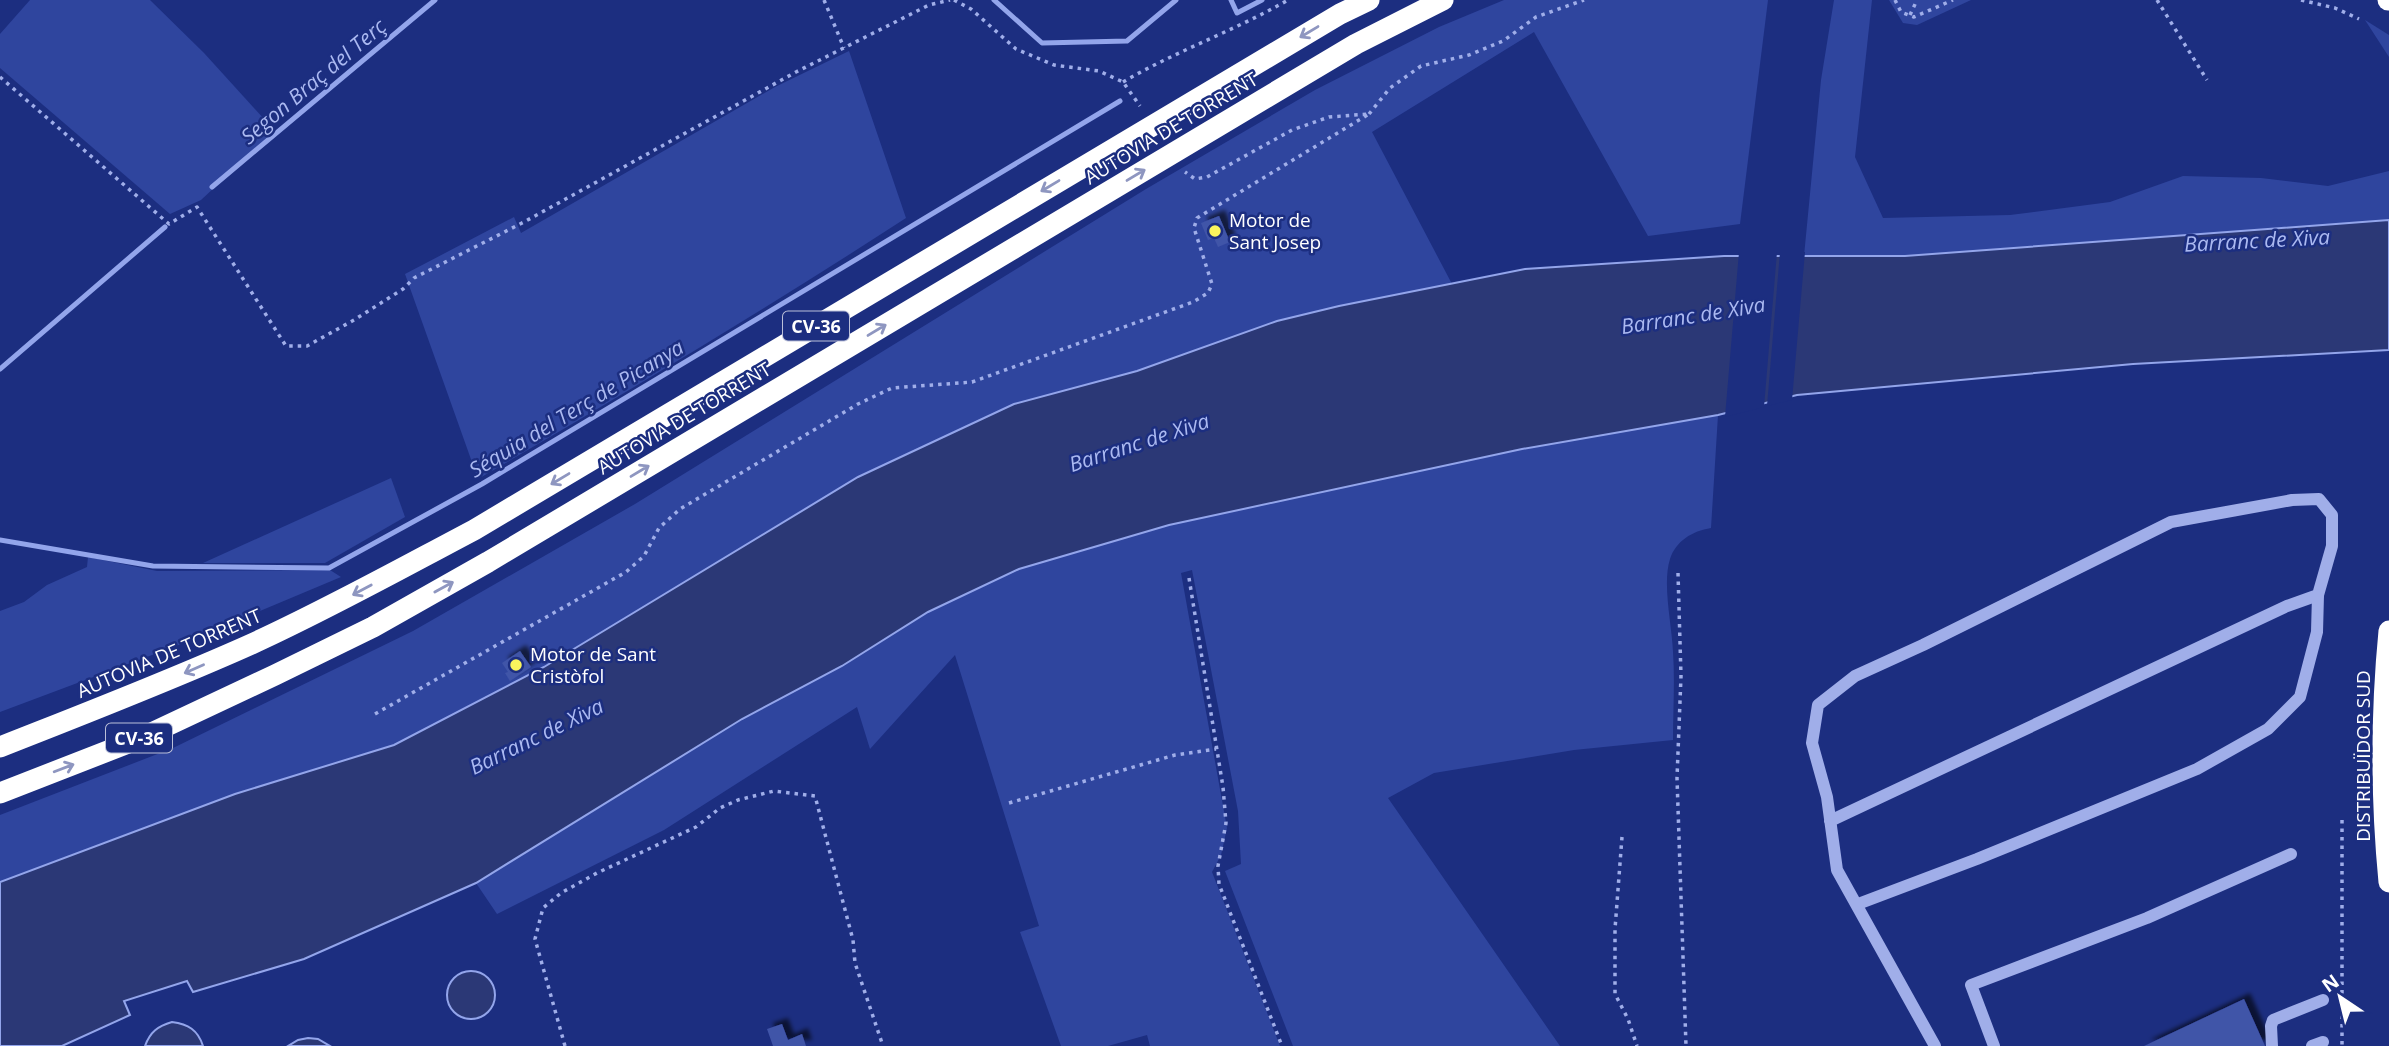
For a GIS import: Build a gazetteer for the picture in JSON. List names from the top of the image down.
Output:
{
  "streets": {
    "highway": ["AUTOVIA DE TORRENT", "CV-36", "DISTRIBUÏDOR SUD"]
  },
  "water": ["Segon Braç del Terç", "Barranc de Xiva", "Séquia del Terç de Picanya"],
  "places": ["Motor de Sant Josep", "Motor de Sant Cristòfol"],
  "north": "top left"
}
